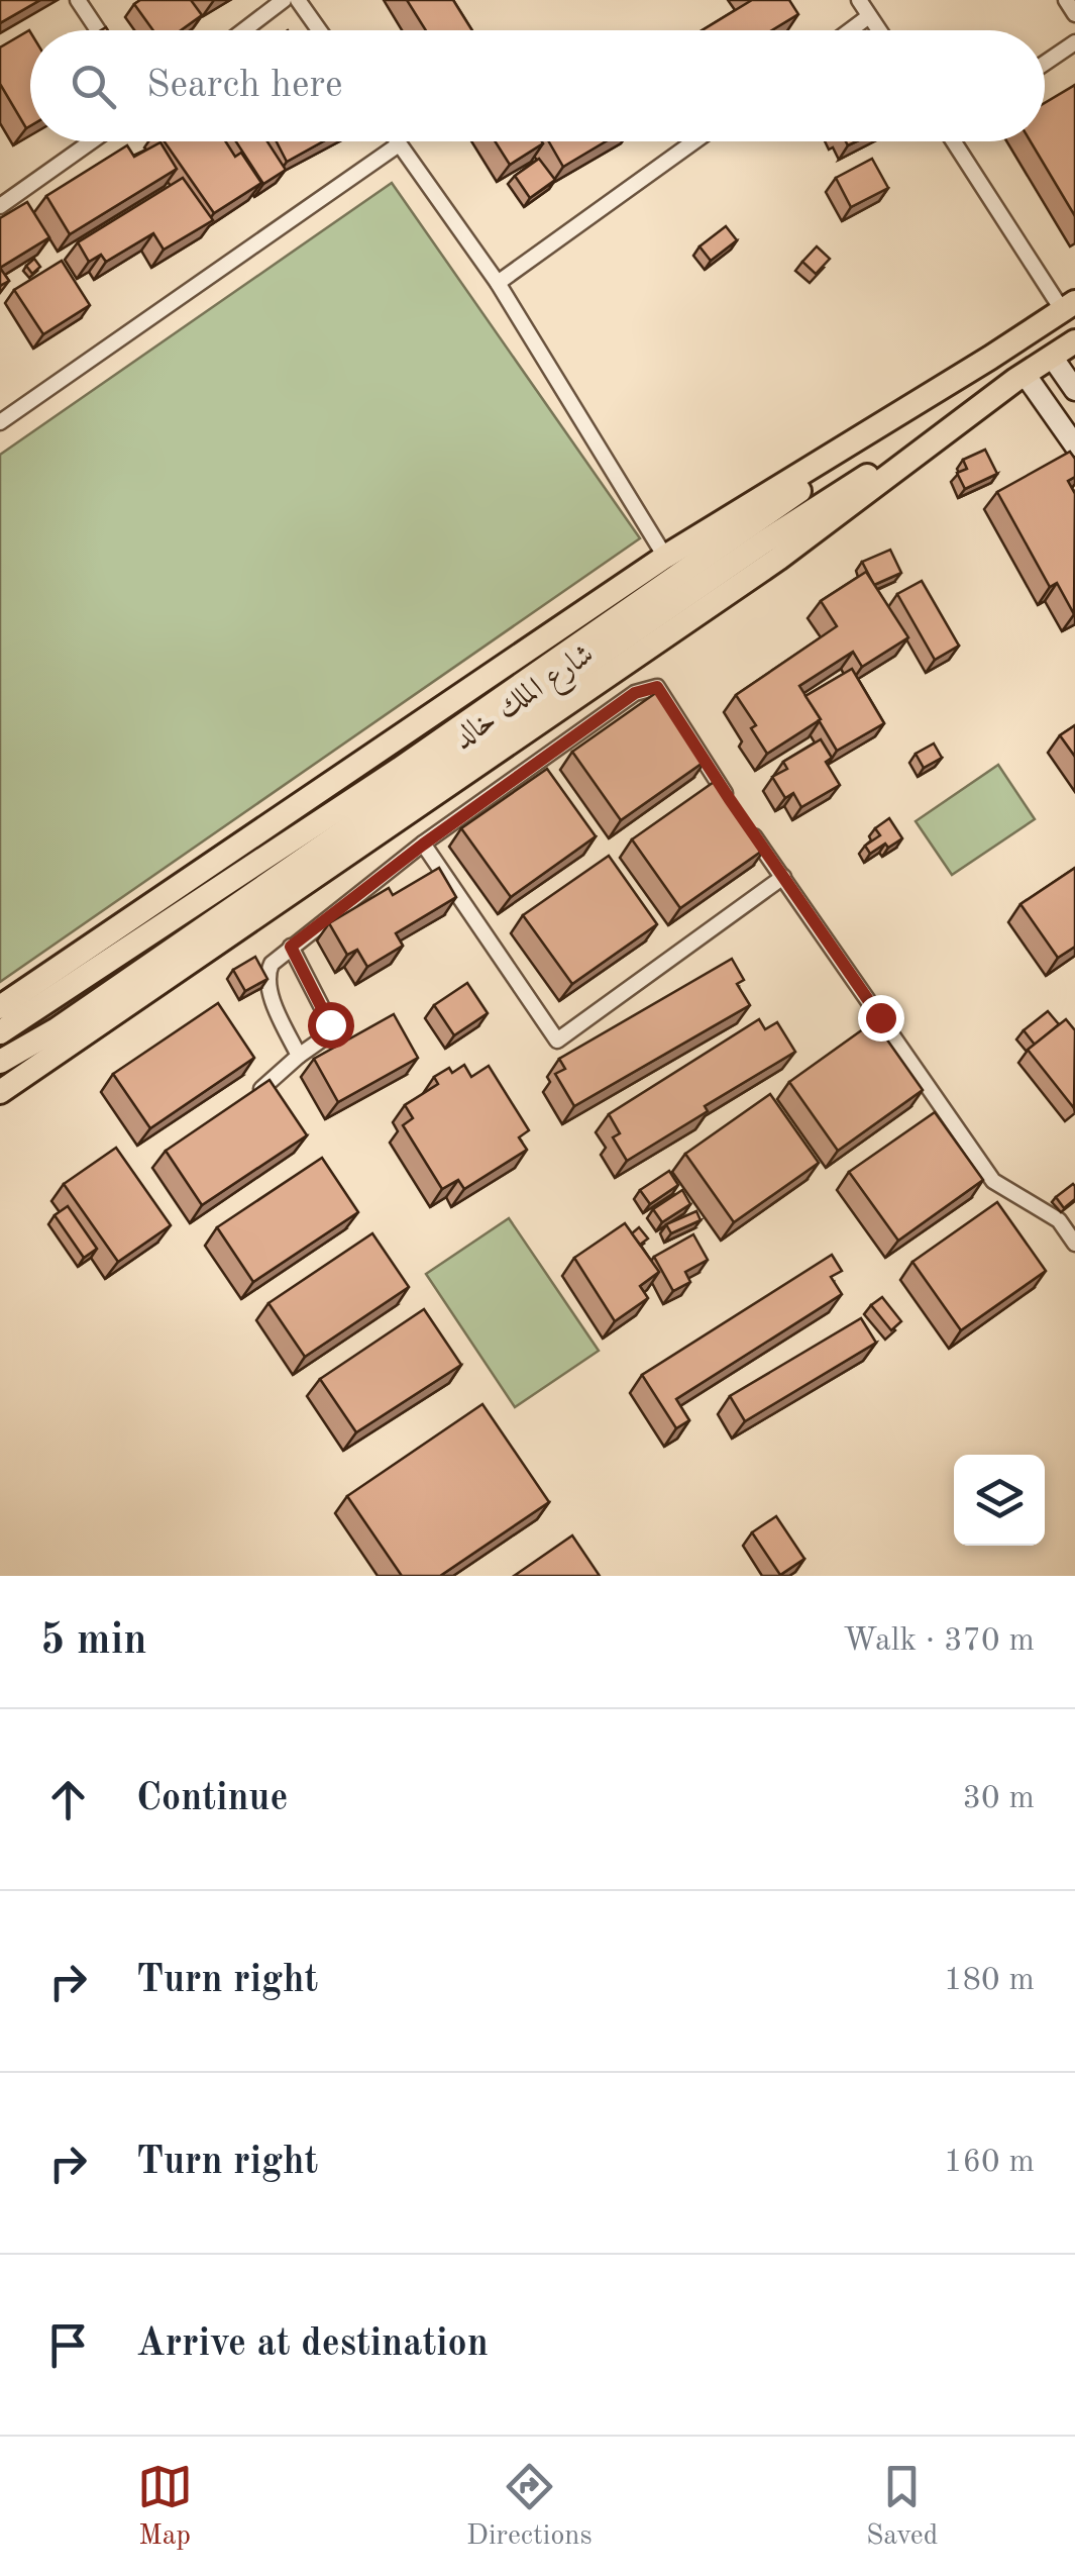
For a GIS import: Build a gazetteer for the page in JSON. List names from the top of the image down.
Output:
{
  "streets": {
    "main road": ["شارع الملك خالد"]
  },
  "page": {
    "search": "Search here",
    "heading": ["5 min", "Walk · 370 m"],
    "list": [
      ["Continue", "30 m"],
      ["Turn right", "180 m"],
      ["Turn right", "160 m"],
      "Arrive at destination"
    ],
    "nav": ["Map", "Directions", "Saved"]
  }
}
